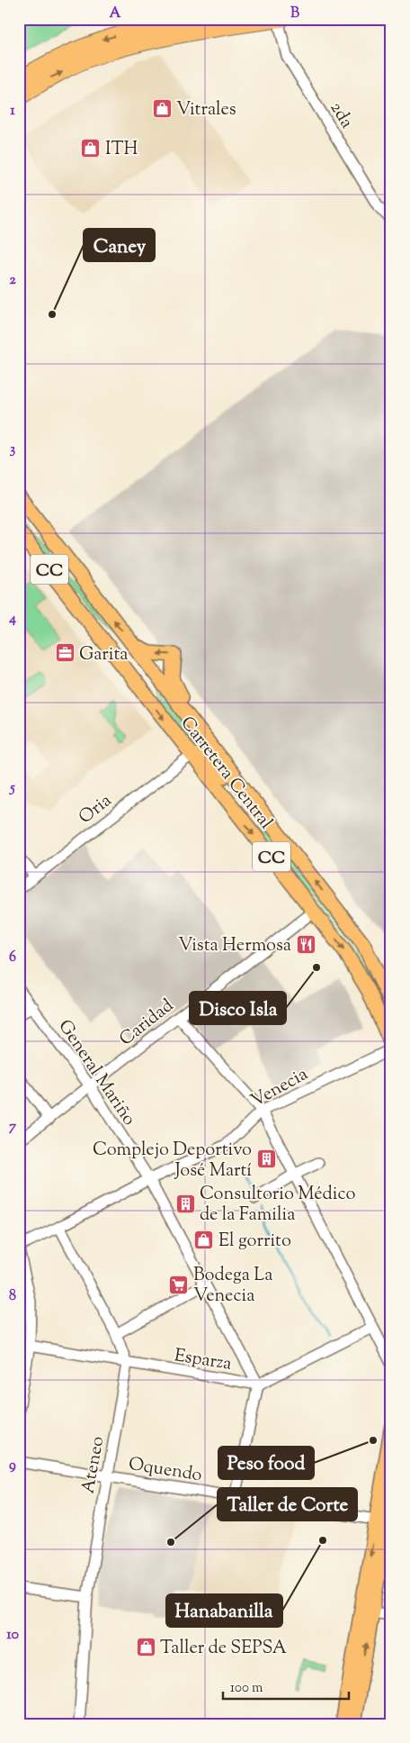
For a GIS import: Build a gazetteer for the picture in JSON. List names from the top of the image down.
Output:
{
  "streets": {
    "main road": ["CC", "Carretera Central"],
    "street": [
      "2da",
      "Oria",
      "Caridad",
      "General Mariño",
      "Venecia",
      "Esparza",
      "Ateneo",
      "Oquendo"
    ]
  },
  "crossings": [
    ["Carretera Central", "Oria"],
    ["Carretera Central", "Caridad"],
    ["Caridad", "General Mariño"],
    ["General Mariño", "Venecia"],
    ["General Mariño", "Esparza"],
    ["Venecia", "Ateneo"],
    ["Esparza", "Ateneo"],
    ["Ateneo", "Oquendo"]
  ],
  "places": {
    "shop": [
      "Vitrales",
      "ITH",
      "El gorrito",
      "Taller de SEPSA"
    ],
    "other": [
      "Caney",
      "Disco Isla",
      "Peso food",
      "Hanabanilla",
      "Taller de Corte"
    ],
    "office": ["Garita"],
    "restaurant": ["Vista Hermosa"],
    "building": ["Complejo Deportivo José Martí", "Consultorio Médico de la Familia"],
    "supermarket": ["Bodega La Venecia"]
  },
  "scale_bar": "100 m",
  "grid": {
    "columns": ["A", "B"],
    "rows": [
      "1",
      "2",
      "3",
      "4",
      "5",
      "6",
      "7",
      "8",
      "9",
      "10"
    ]
  }
}
